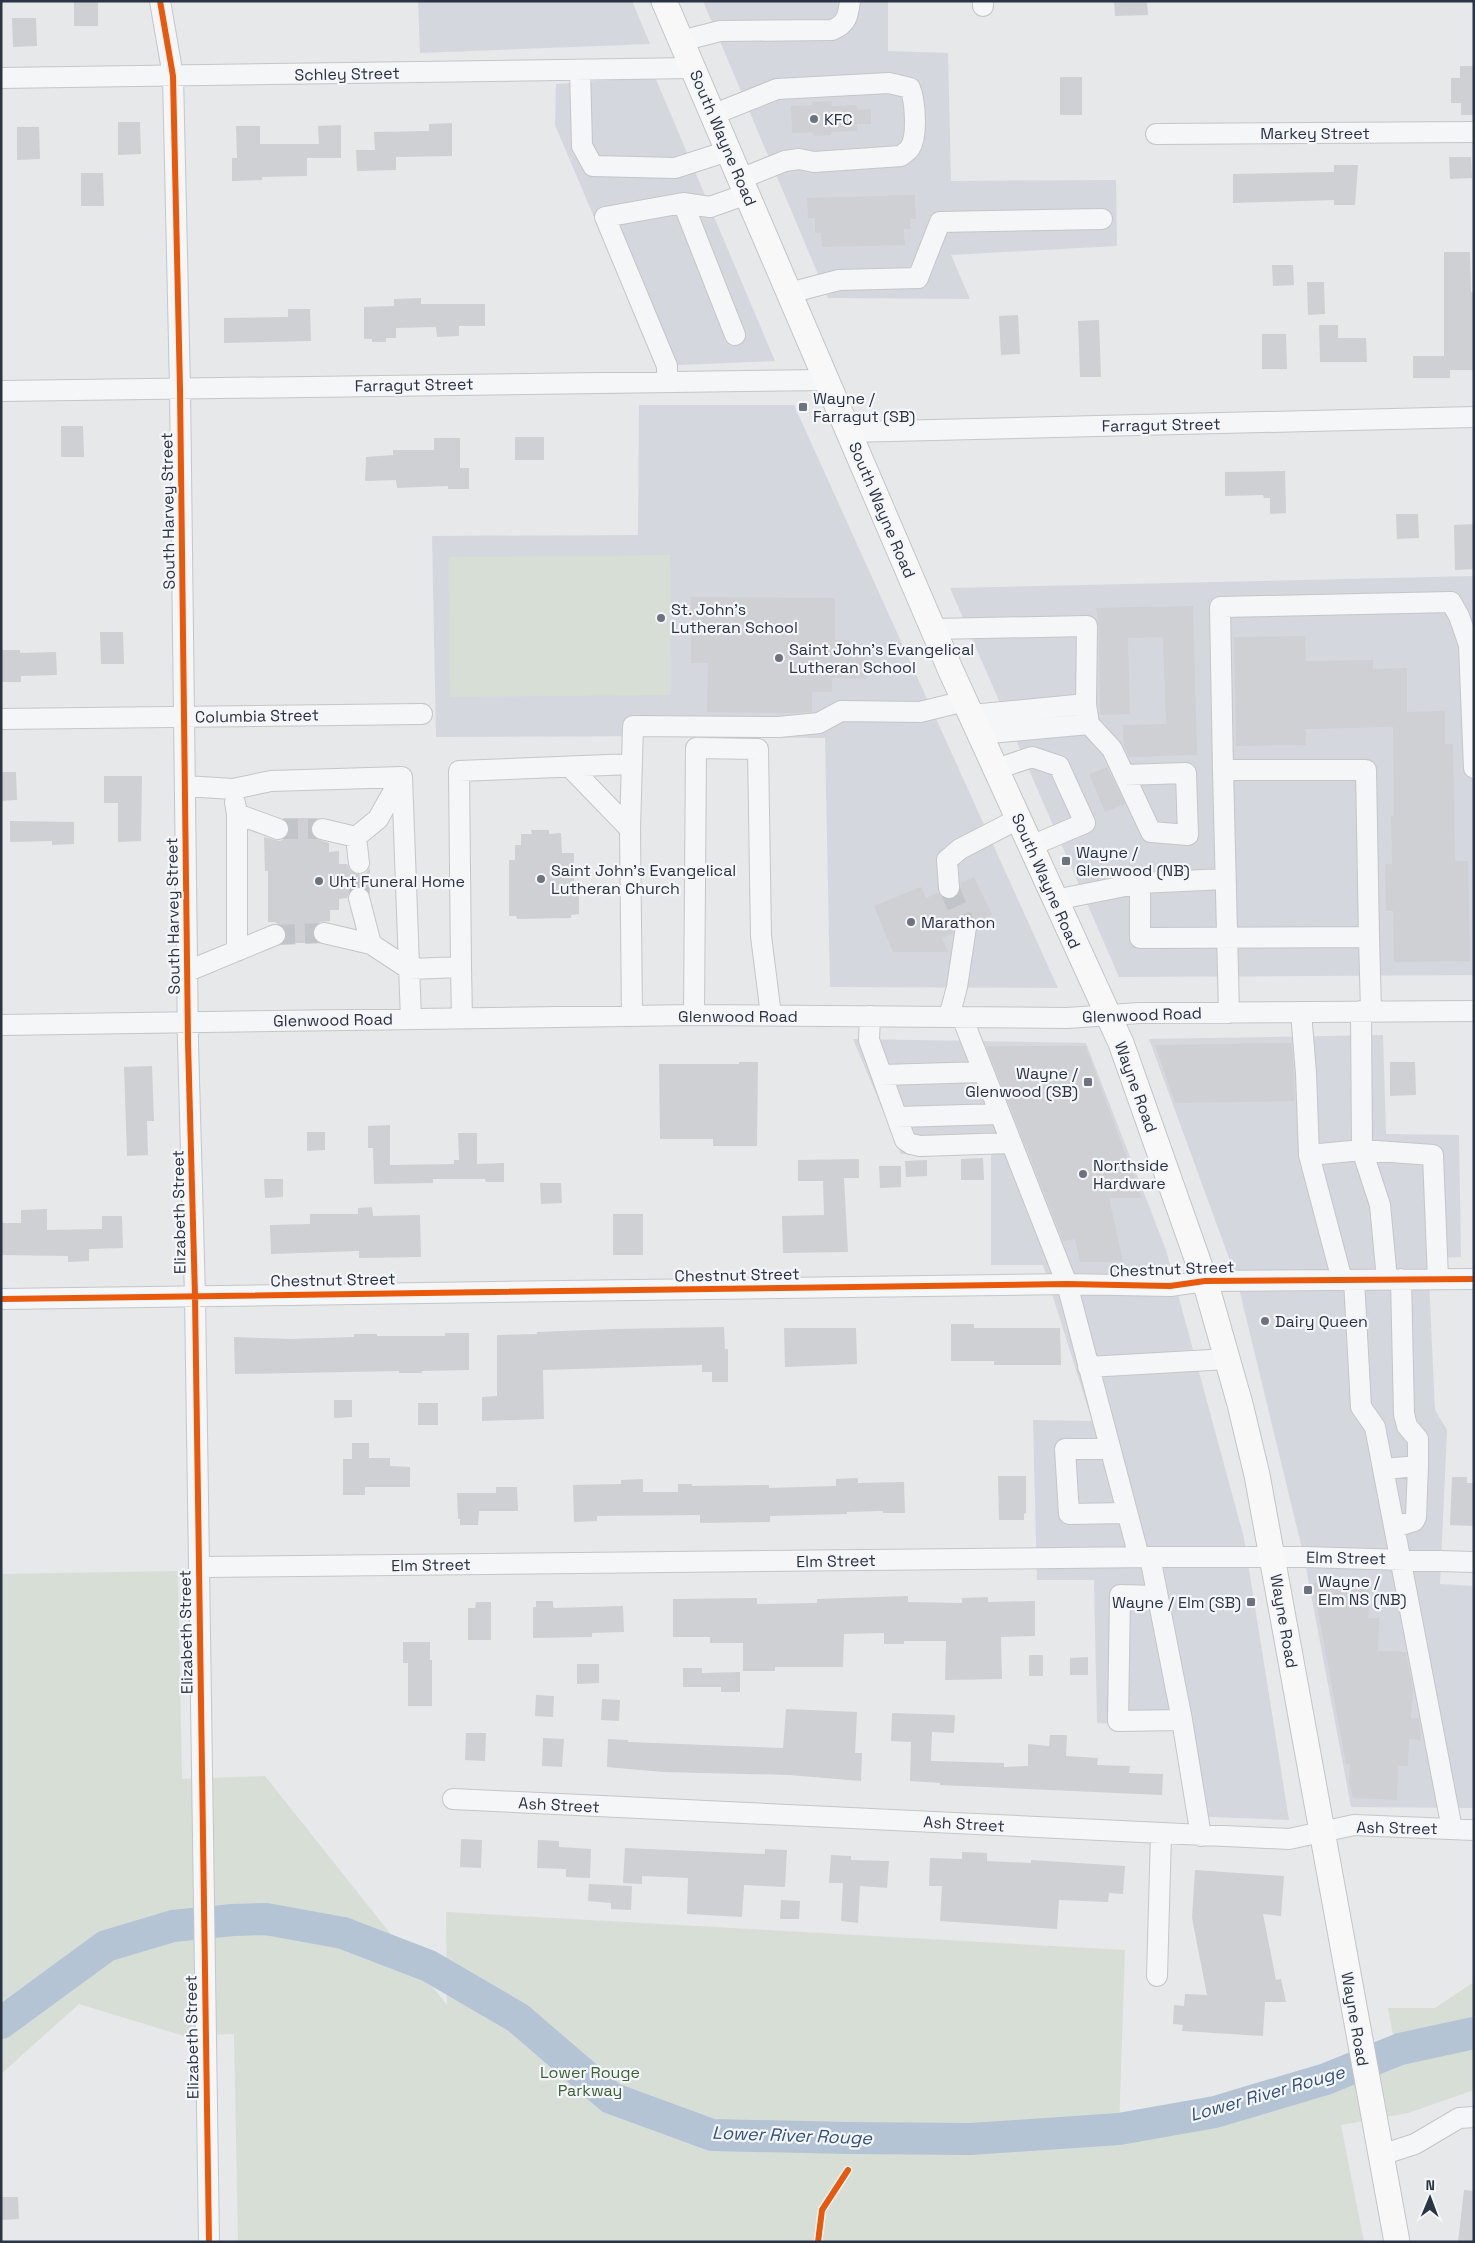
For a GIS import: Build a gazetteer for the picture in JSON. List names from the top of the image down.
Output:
{
  "streets": {
    "main road": ["South Wayne Road", "Wayne Road"],
    "street": [
      "Schley Street",
      "Markey Street",
      "Farragut Street",
      "South Harvey Street",
      "Columbia Street",
      "Glenwood Road",
      "Elizabeth Street",
      "Chestnut Street",
      "Elm Street",
      "Ash Street"
    ]
  },
  "crossings": [
    ["Schley Street", "South Wayne Road"],
    ["Schley Street", "South Harvey Street"],
    ["South Wayne Road", "Farragut Street"],
    ["South Wayne Road", "Glenwood Road"],
    ["South Wayne Road", "Wayne Road"],
    ["Farragut Street", "South Harvey Street"],
    ["South Harvey Street", "Columbia Street"],
    ["South Harvey Street", "Glenwood Road"],
    ["South Harvey Street", "Elizabeth Street"],
    ["Glenwood Road", "Wayne Road"],
    ["Glenwood Road", "Elizabeth Street"],
    ["Wayne Road", "Chestnut Street"],
    ["Wayne Road", "Elm Street"],
    ["Wayne Road", "Ash Street"],
    ["Elizabeth Street", "Chestnut Street"],
    ["Elizabeth Street", "Elm Street"]
  ],
  "water": ["Lower River Rouge"],
  "parks": ["Lower Rouge Parkway"],
  "places": {
    "other": [
      "KFC",
      "St. John's Lutheran School",
      "Saint John's Evangelical Lutheran School",
      "Saint John's Evangelical Lutheran Church",
      "Uht Funeral Home",
      "Marathon",
      "Northside Hardware",
      "Dairy Queen"
    ],
    "transit": [
      "Wayne / Farragut (SB)",
      "Wayne / Glenwood (NB)",
      "Wayne / Glenwood (SB)",
      "Wayne / Elm NS (NB)",
      "Wayne / Elm (SB)"
    ]
  },
  "north": "top"
}
